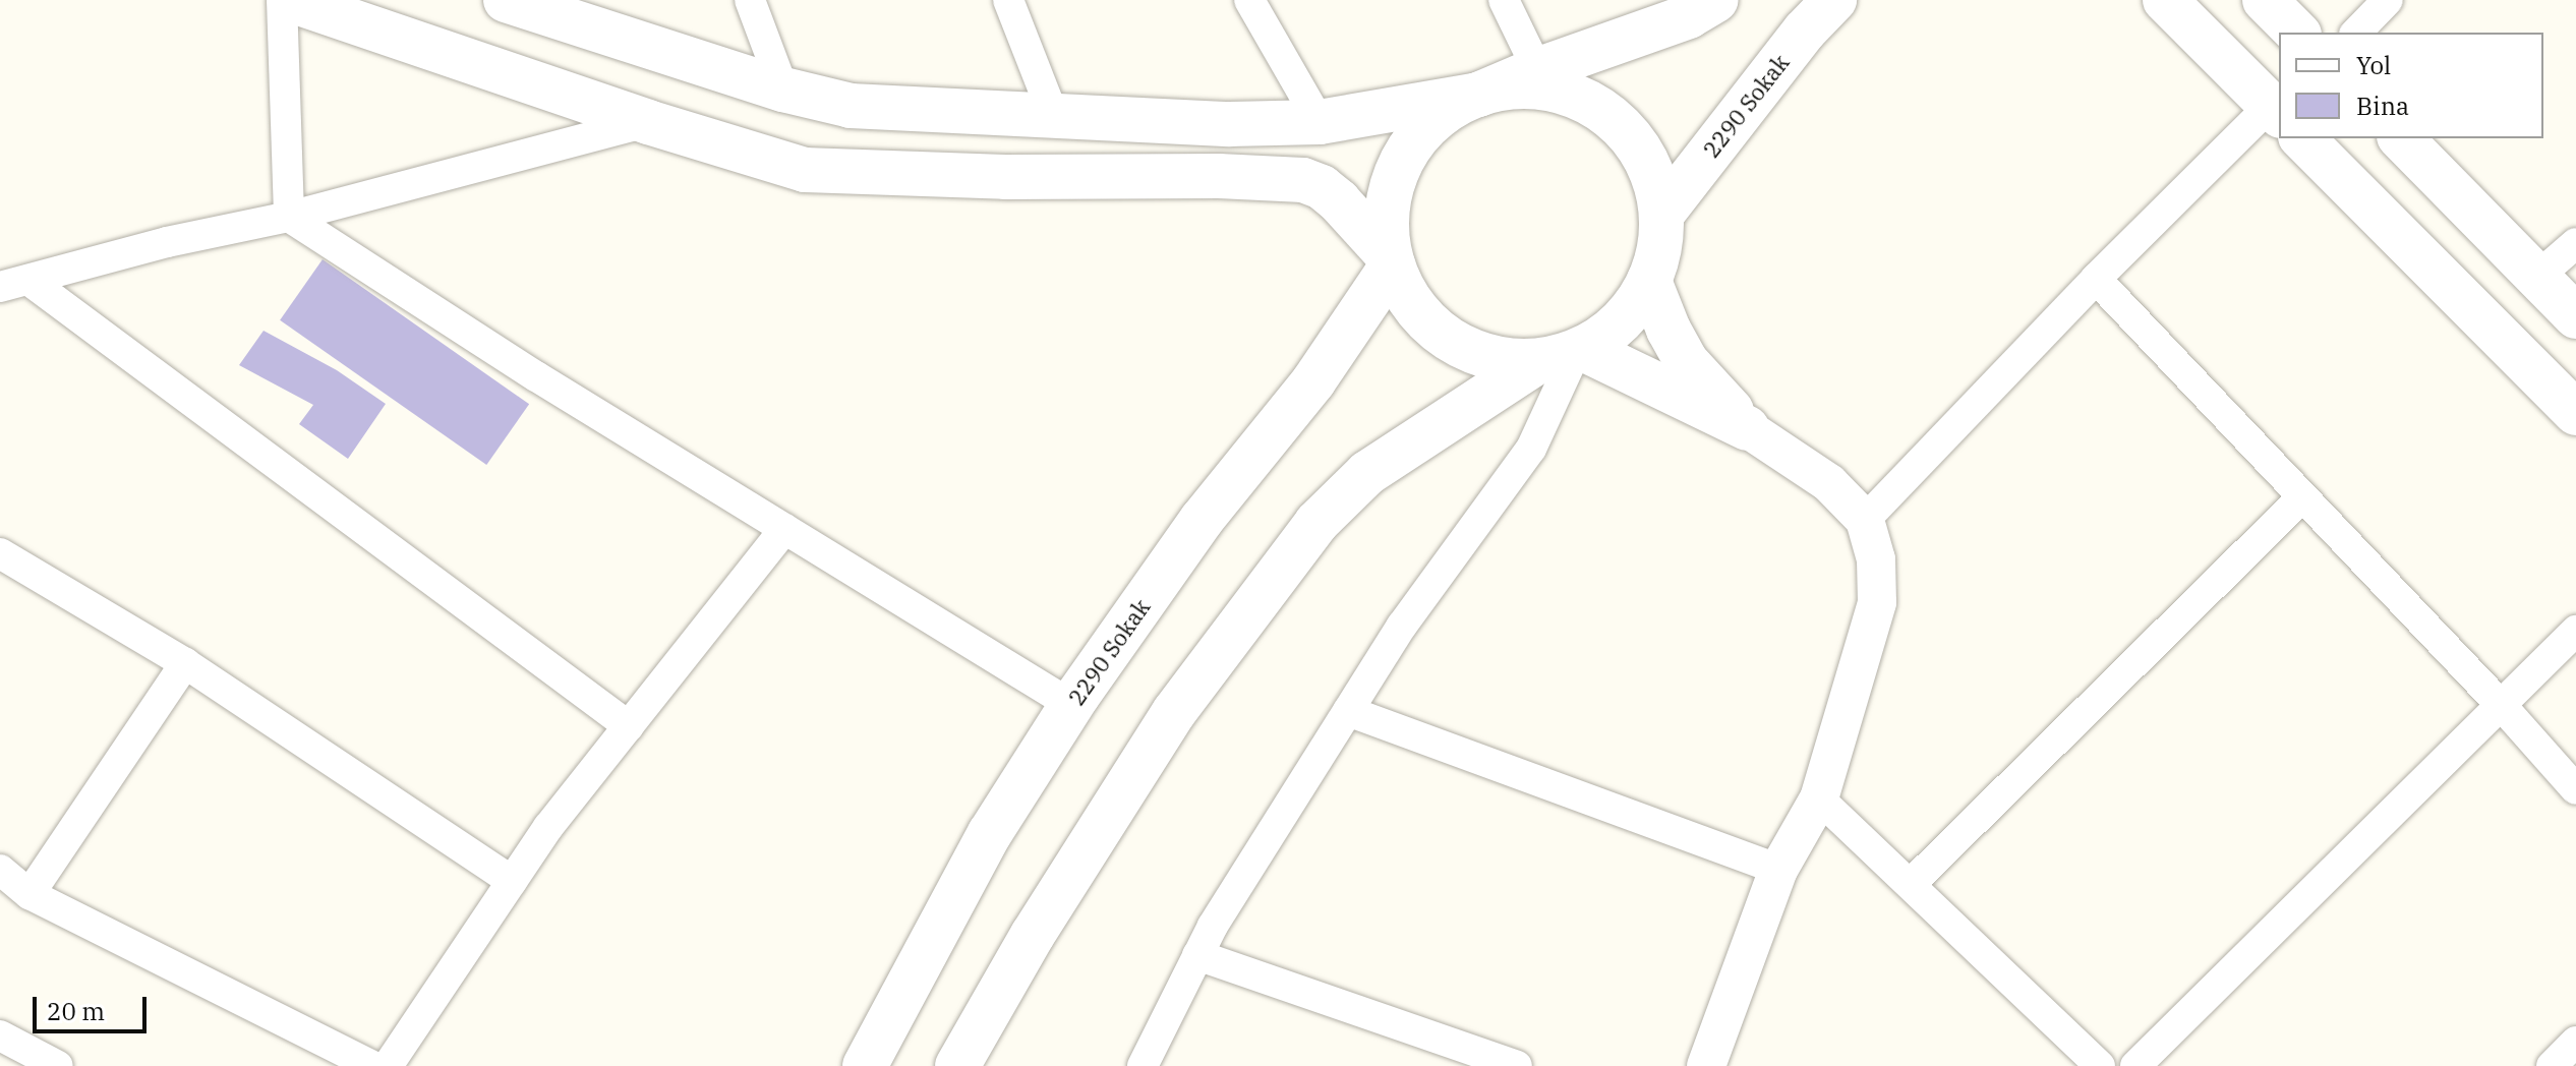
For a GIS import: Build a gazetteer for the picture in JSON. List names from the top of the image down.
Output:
{
  "streets": {
    "main road": ["2290 Sokak"]
  },
  "legend": ["Yol", "Bina"],
  "scale_bar": "20 m"
}
